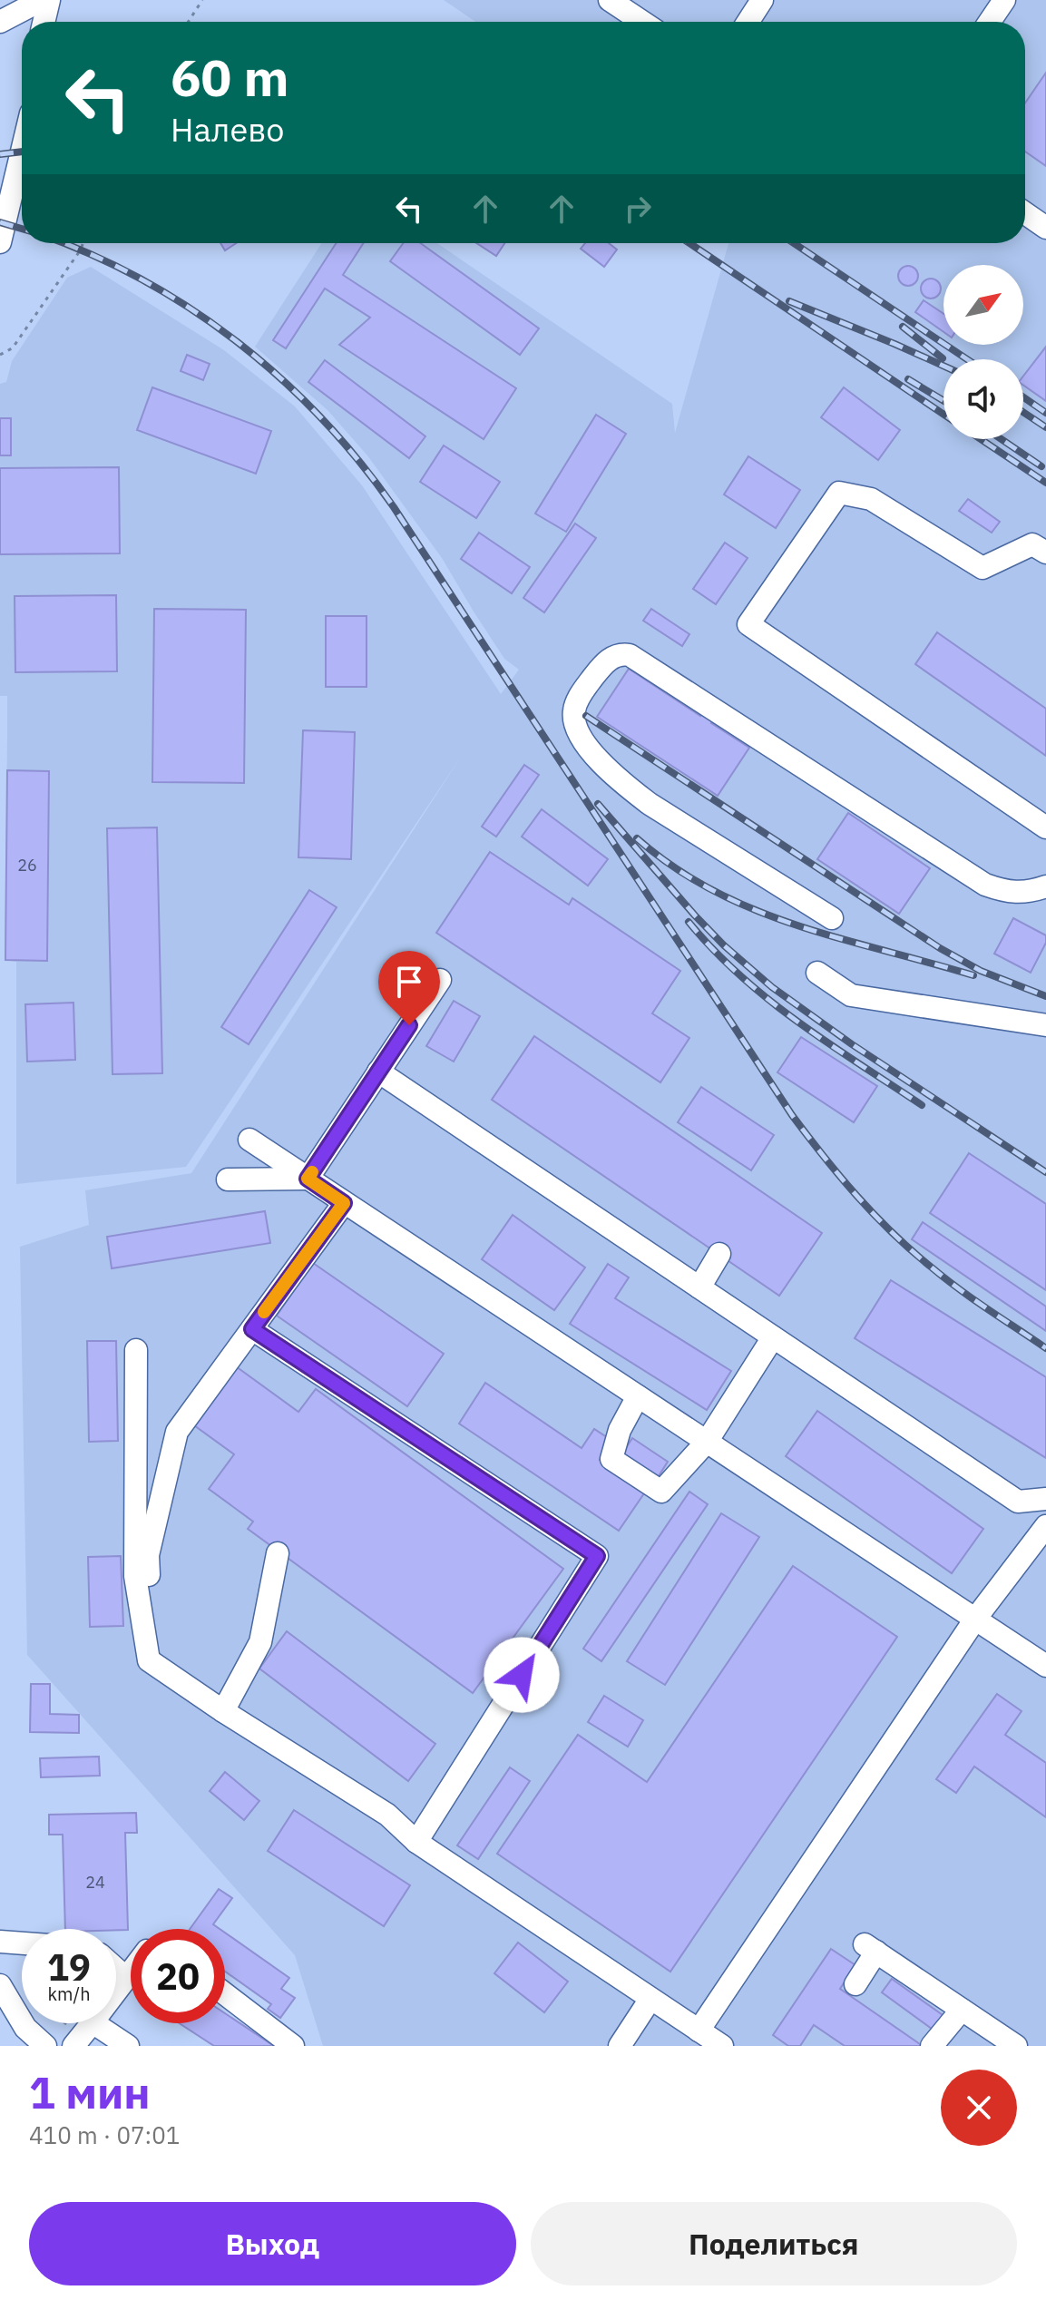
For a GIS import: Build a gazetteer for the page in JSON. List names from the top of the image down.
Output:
{
  "house_numbers": ["26", "24"],
  "north": "top right",
  "page": {
    "turn": ["60 m", "Налево"],
    "speed": "19 km/h",
    "limit": "20",
    "heading": ["1 мин", "410 m · 07:01"],
    "buttons": ["Выход", "Поделиться"]
  }
}
